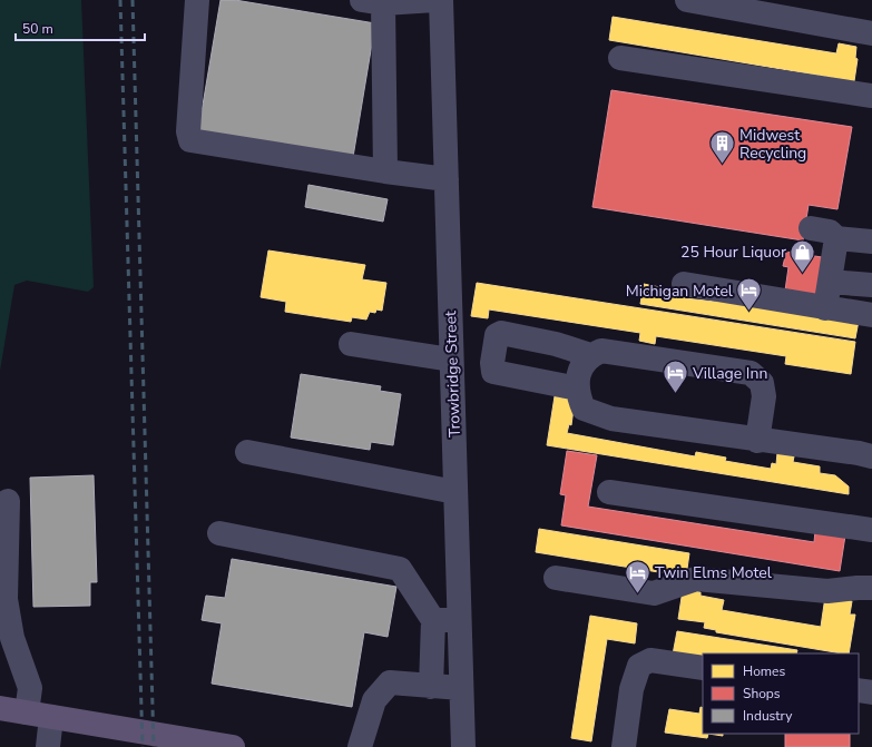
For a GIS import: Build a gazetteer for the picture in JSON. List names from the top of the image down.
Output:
{
  "streets": {
    "street": ["Trowbridge Street"]
  },
  "places": {
    "building": ["Midwest Recycling"],
    "shop": ["25 Hour Liquor"],
    "hotel": ["Michigan Motel", "Village Inn", "Twin Elms Motel"]
  },
  "legend": ["Homes", "Shops", "Industry"],
  "scale_bar": "50 m"
}
